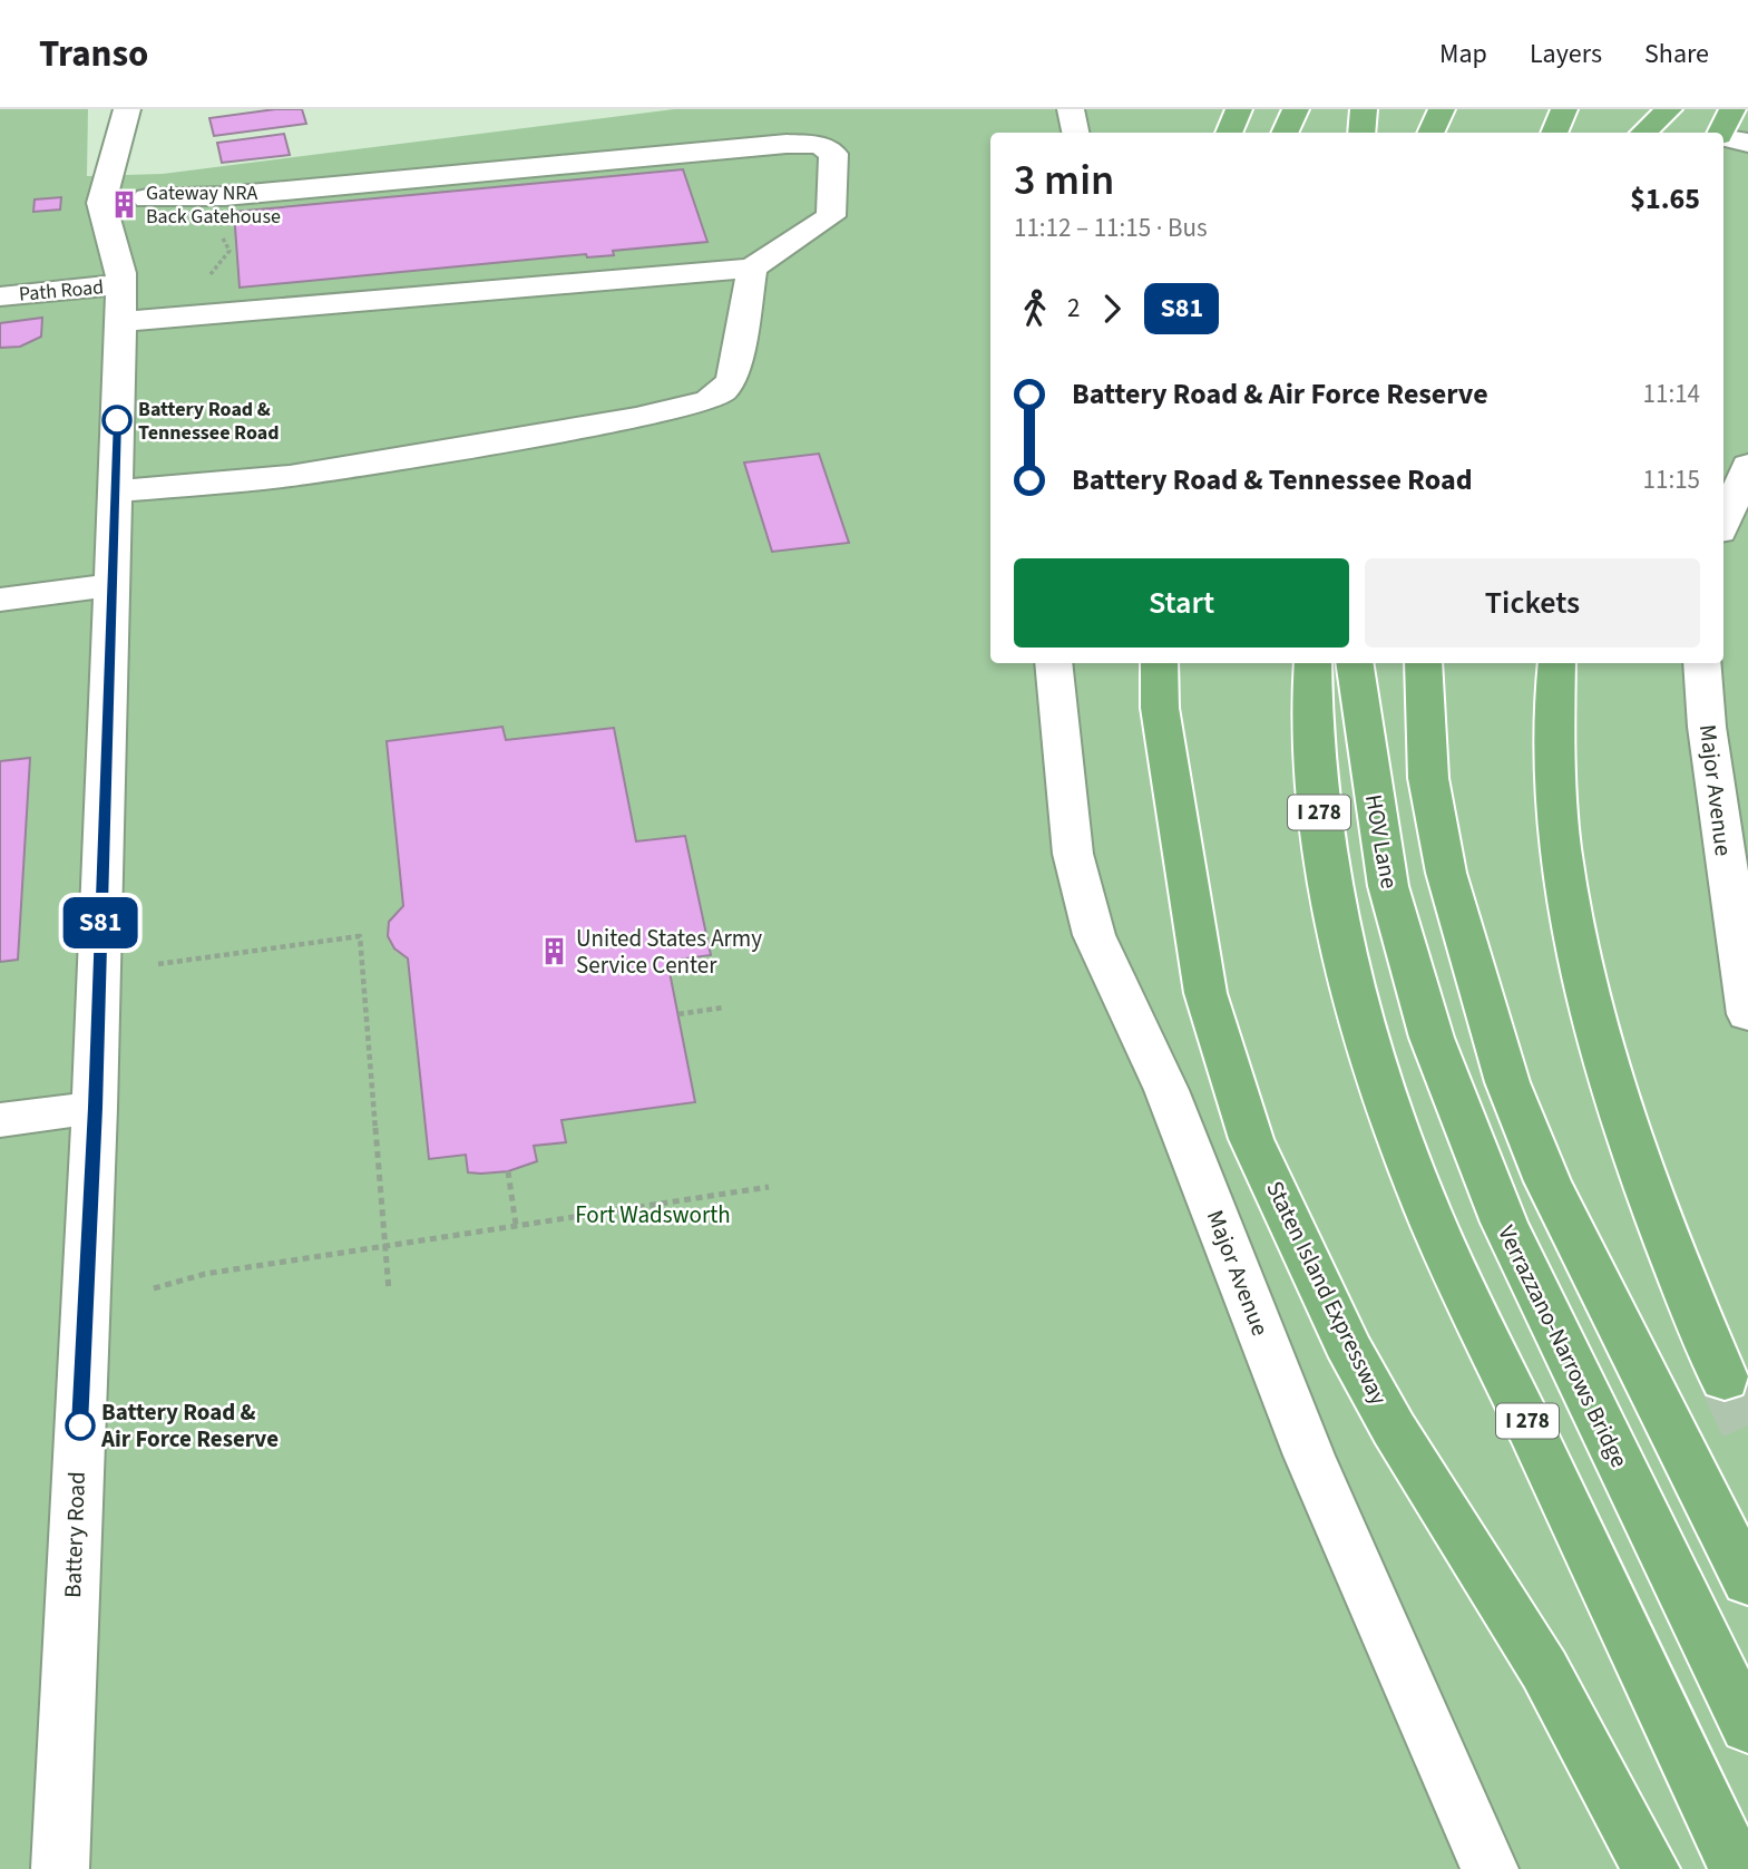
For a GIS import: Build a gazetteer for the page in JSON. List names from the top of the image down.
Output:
{
  "streets": {
    "highway": [
      "I 278",
      "HOV Lane",
      "Staten Island Expressway",
      "Verrazzano-Narrows Bridge"
    ],
    "street": ["Path Road", "Major Avenue", "Battery Road"]
  },
  "crossings": [
    ["Path Road", "Battery Road"],
    ["HOV Lane", "Verrazzano-Narrows Bridge"]
  ],
  "parks": ["Fort Wadsworth"],
  "places": {
    "building": ["Gateway NRA Back Gatehouse", "United States Army Service Center"],
    "other": ["Battery Road & Tennessee Road", "Battery Road & Air Force Reserve"]
  },
  "lines": ["bus line S81"],
  "page": {
    "header": "Transo",
    "nav": ["Map", "Layers", "Share"],
    "on_map": "S81",
    "heading": ["3 min", "11:12 – 11:15 · Bus", "$1.65"],
    "legs": ["2", "S81"],
    "list": [
      {
        "name": "Battery Road & Air Force Reserve",
        "value": "11:14"
      },
      {
        "name": "Battery Road & Tennessee Road",
        "value": "11:15"
      }
    ],
    "buttons": ["Start", "Tickets"]
  }
}
